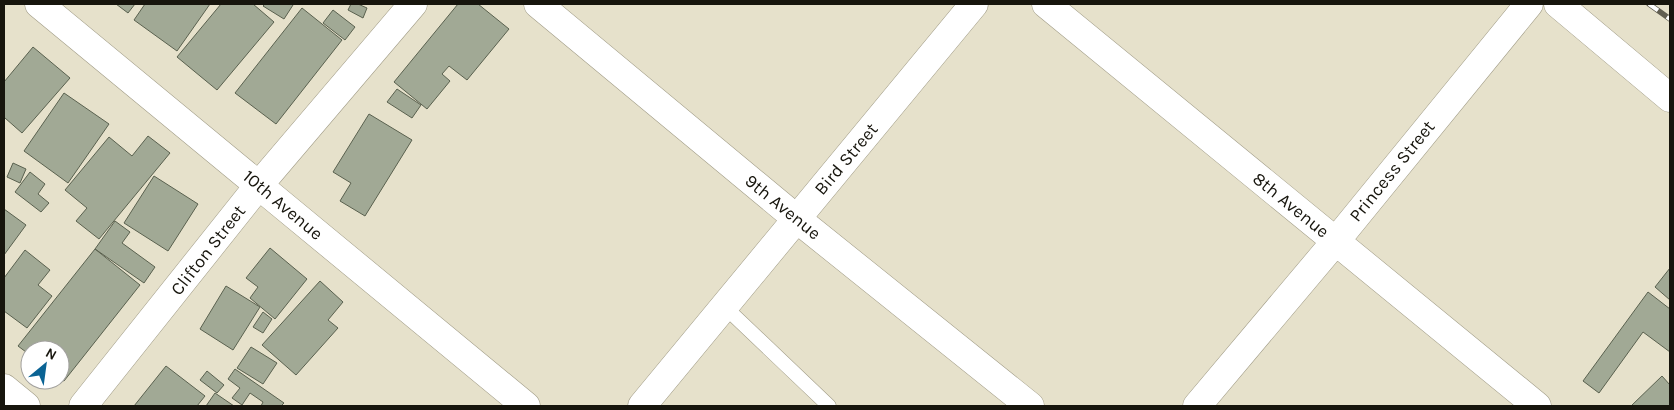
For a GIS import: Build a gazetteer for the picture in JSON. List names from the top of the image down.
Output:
{
  "streets": {
    "street": [
      "Bird Street",
      "Princess Street",
      "10th Avenue",
      "8th Avenue",
      "9th Avenue",
      "Clifton Street"
    ]
  },
  "crossings": [
    ["Bird Street", "9th Avenue"],
    ["Princess Street", "8th Avenue"],
    ["10th Avenue", "Clifton Street"]
  ],
  "north": "top right"
}
